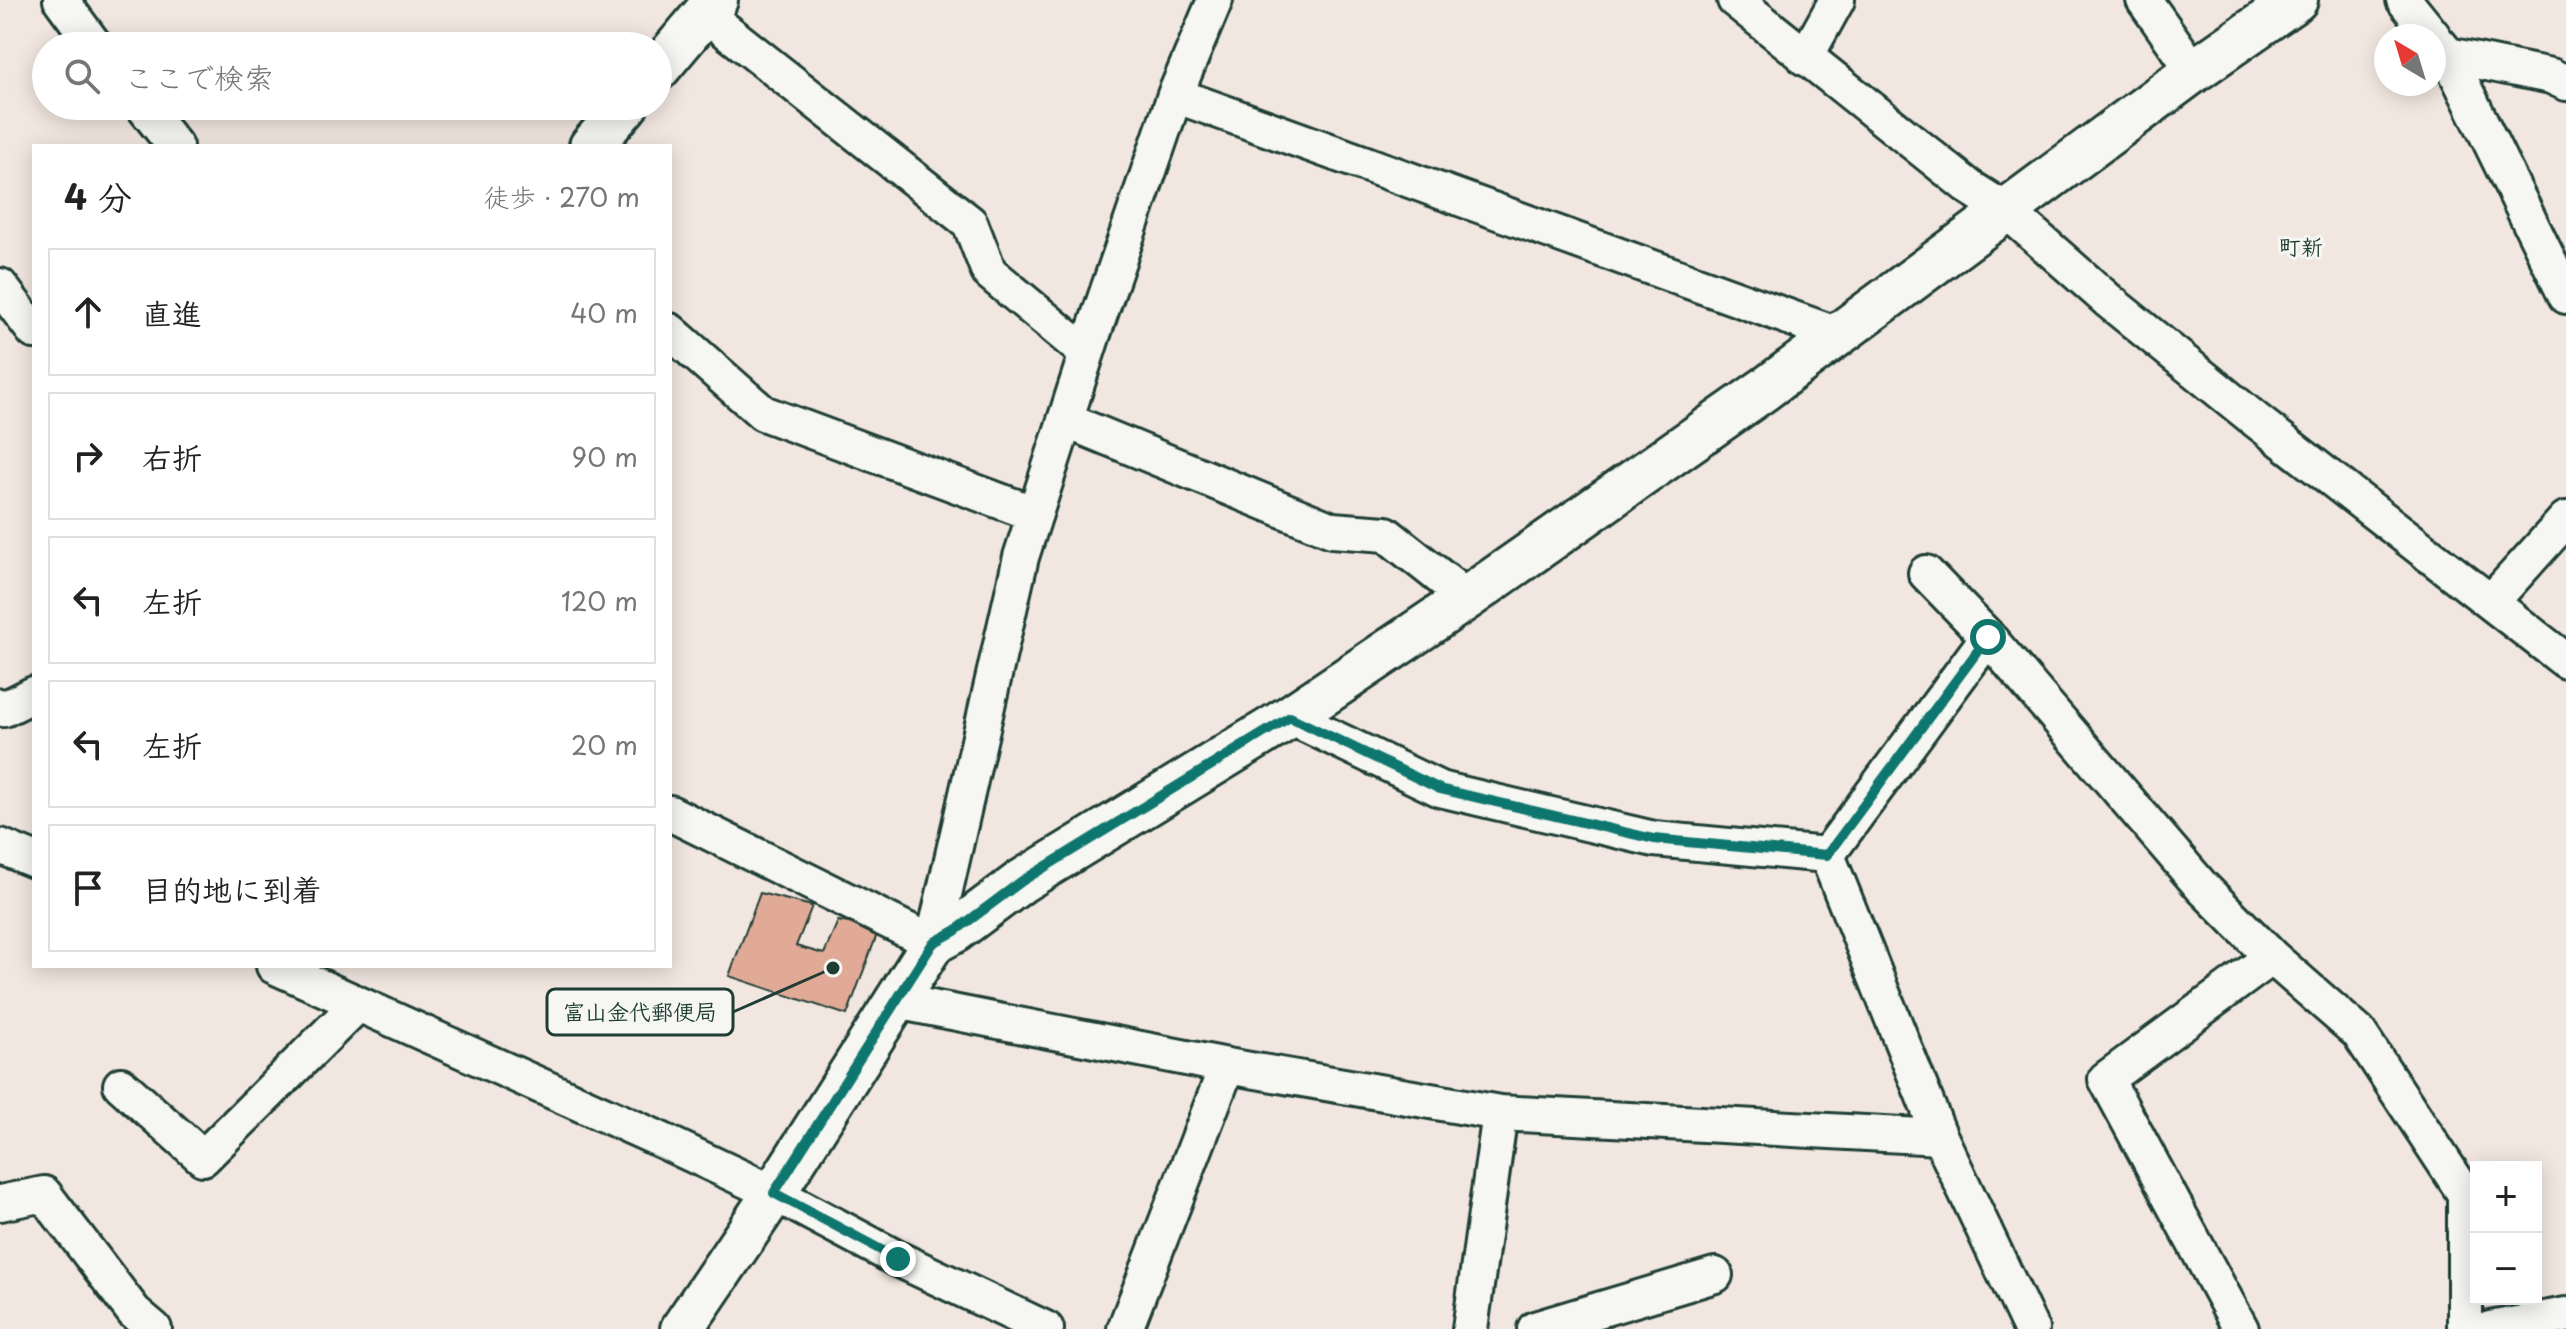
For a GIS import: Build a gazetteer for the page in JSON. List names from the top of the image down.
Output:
{
  "districts": ["町新"],
  "places": ["富山金代郵便局"],
  "north": "top left",
  "page": {
    "search": "ここで検索",
    "heading": ["4 分", "徒歩 · 270 m"],
    "list": [
      ["直進", "40 m"],
      ["右折", "90 m"],
      ["左折", "120 m"],
      ["左折", "20 m"],
      "目的地に到着"
    ],
    "map_buttons": ["+", "−"]
  }
}
